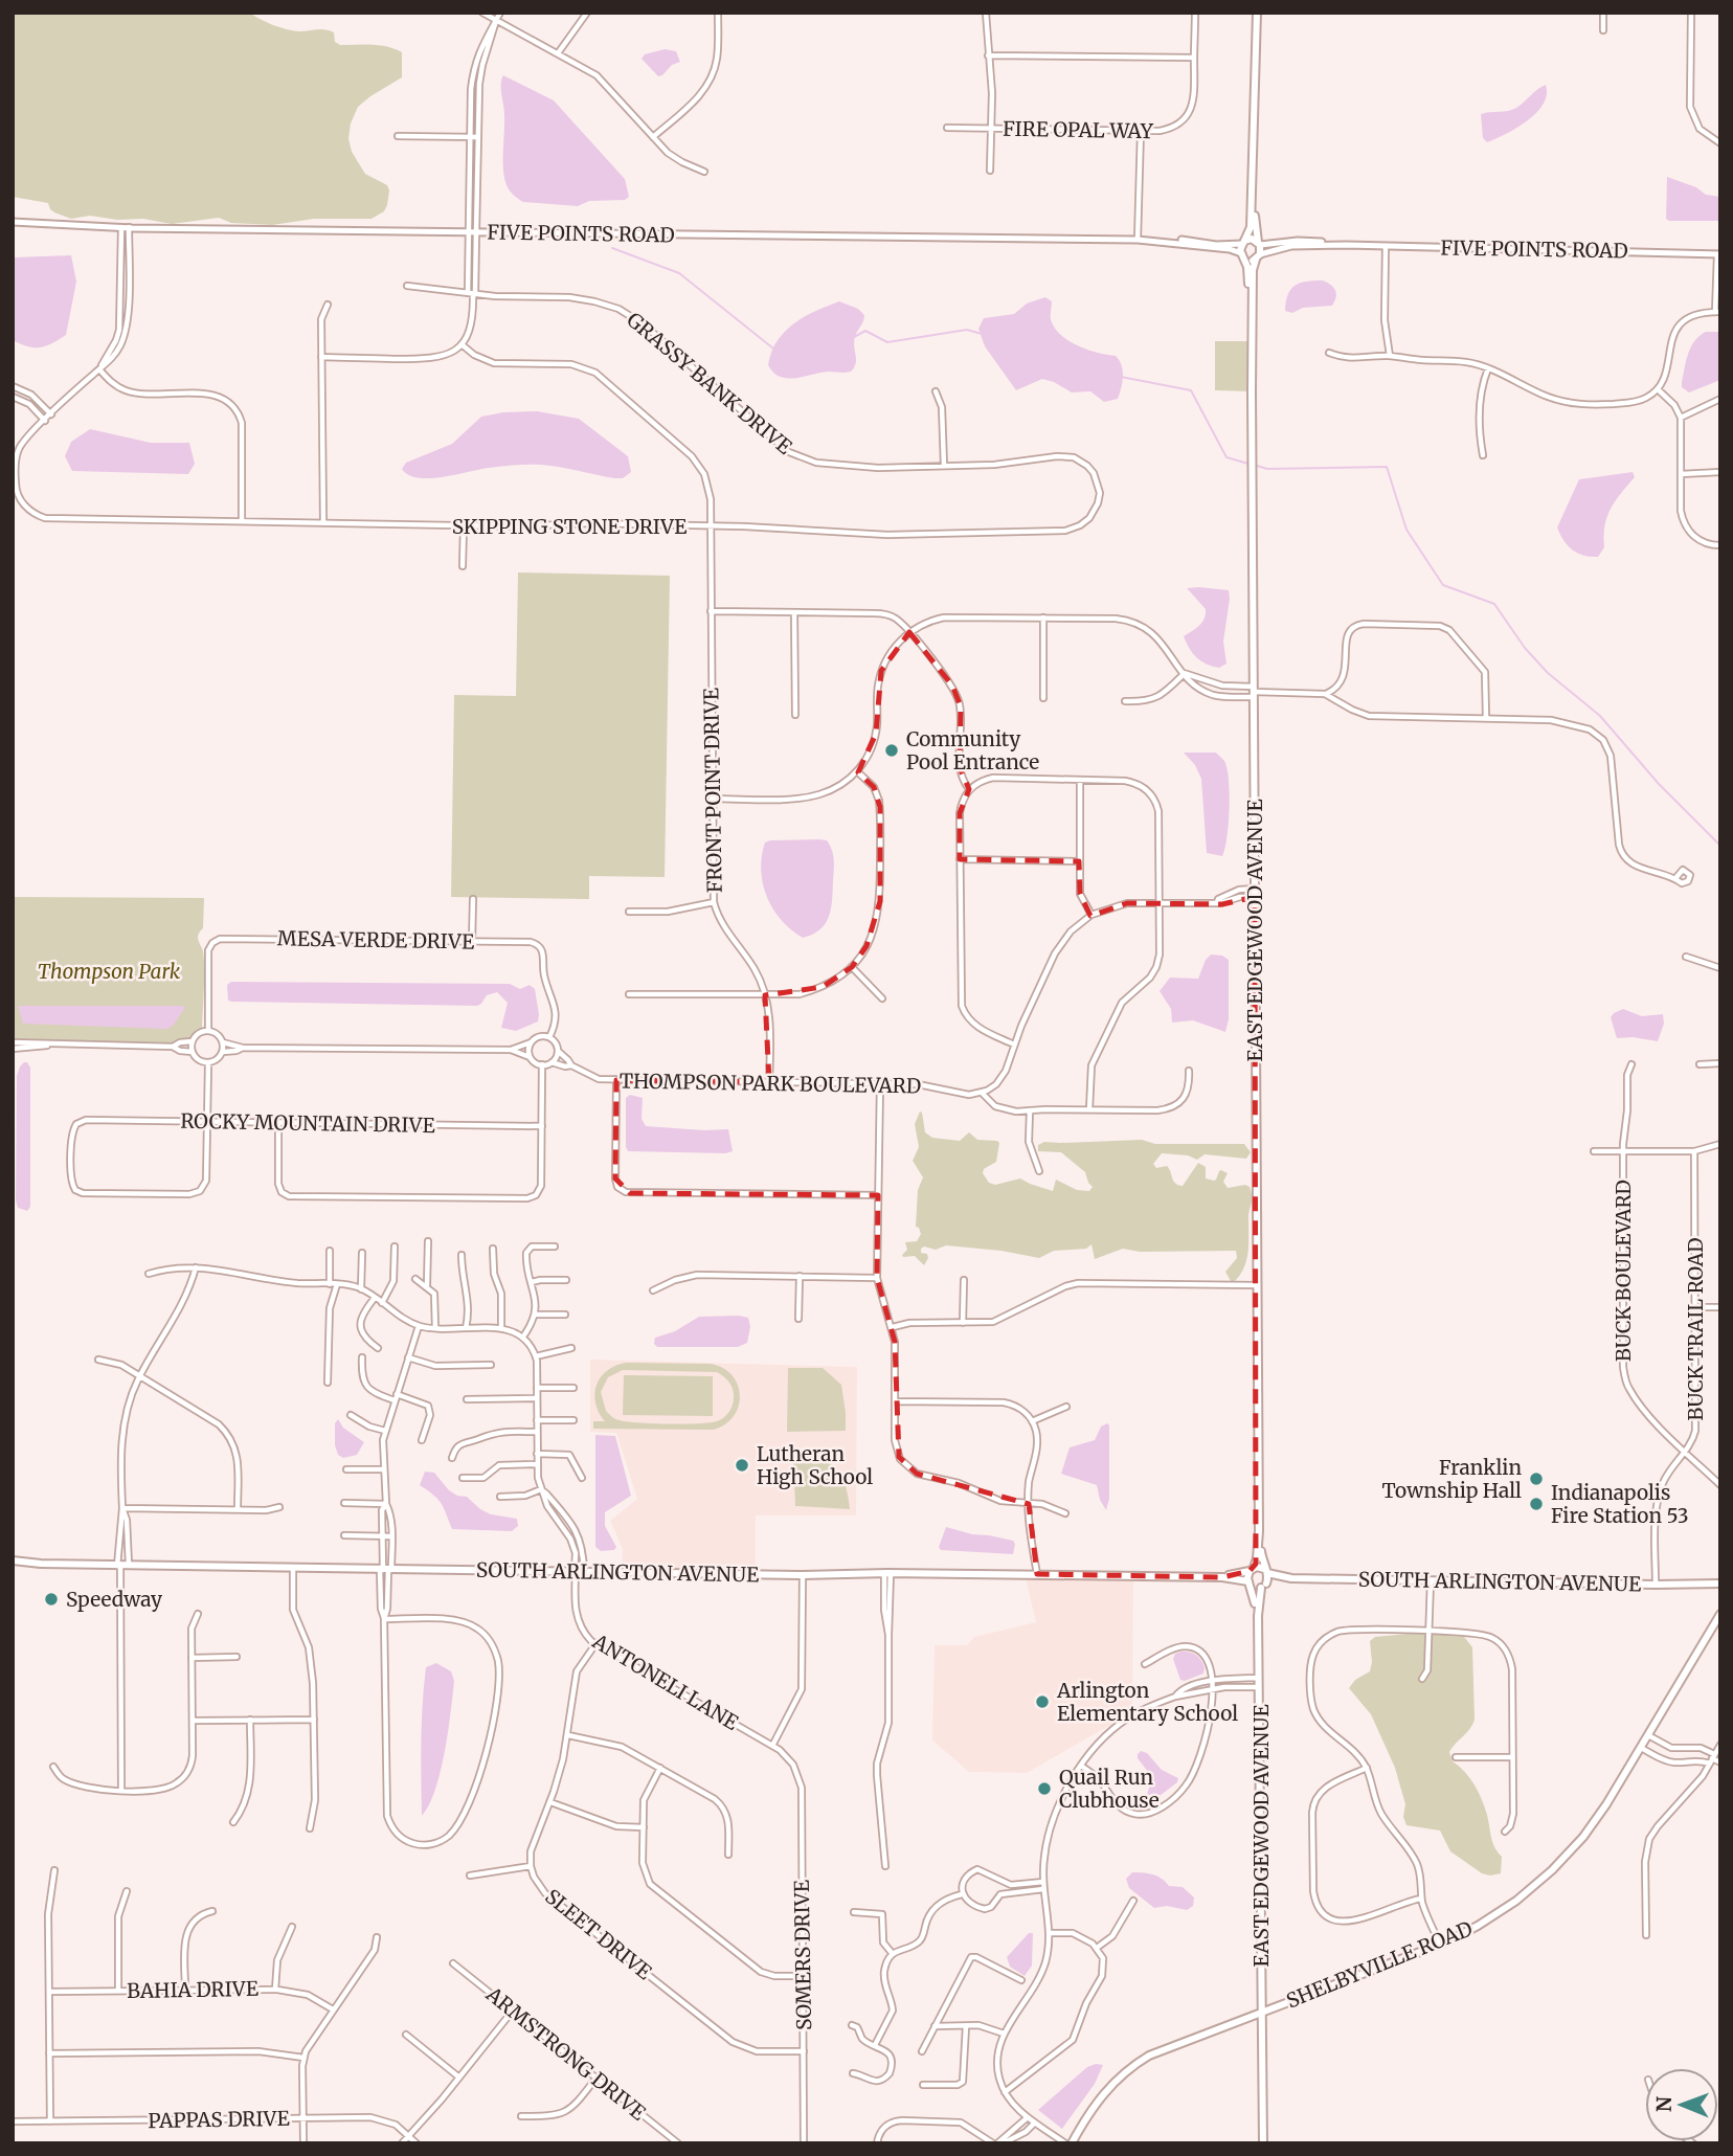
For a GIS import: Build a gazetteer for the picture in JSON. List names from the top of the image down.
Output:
{
  "streets": {
    "main road": ["EAST EDGEWOOD AVENUE", "SOUTH ARLINGTON AVENUE", "SHELBYVILLE ROAD"],
    "street": [
      "FIRE OPAL WAY",
      "FIVE POINTS ROAD",
      "GRASSY BANK DRIVE",
      "SKIPPING STONE DRIVE",
      "FRONT POINT DRIVE",
      "MESA VERDE DRIVE",
      "THOMPSON PARK BOULEVARD",
      "ROCKY MOUNTAIN DRIVE",
      "BUCK BOULEVARD",
      "BUCK TRAIL ROAD",
      "ANTONELI LANE",
      "SLEET DRIVE",
      "SOMERS DRIVE",
      "BAHIA DRIVE",
      "ARMSTRONG DRIVE",
      "PAPPAS DRIVE"
    ]
  },
  "crossings": [
    ["GRASSY BANK DRIVE", "SKIPPING STONE DRIVE"],
    ["SKIPPING STONE DRIVE", "FRONT POINT DRIVE"],
    ["FRONT POINT DRIVE", "THOMPSON PARK BOULEVARD"],
    ["EAST EDGEWOOD AVENUE", "SHELBYVILLE ROAD"],
    ["MESA VERDE DRIVE", "THOMPSON PARK BOULEVARD"],
    ["BUCK BOULEVARD", "BUCK TRAIL ROAD"],
    ["BUCK TRAIL ROAD", "SOUTH ARLINGTON AVENUE"],
    ["SOUTH ARLINGTON AVENUE", "ANTONELI LANE"],
    ["ANTONELI LANE", "SOMERS DRIVE"],
    ["SLEET DRIVE", "SOMERS DRIVE"]
  ],
  "parks": ["Thompson Park"],
  "places": [
    "Community Pool Entrance",
    "Lutheran High School",
    "Franklin Township Hall",
    "Indianapolis Fire Station 53",
    "Speedway",
    "Arlington Elementary School",
    "Quail Run Clubhouse"
  ],
  "north": "left"
}
